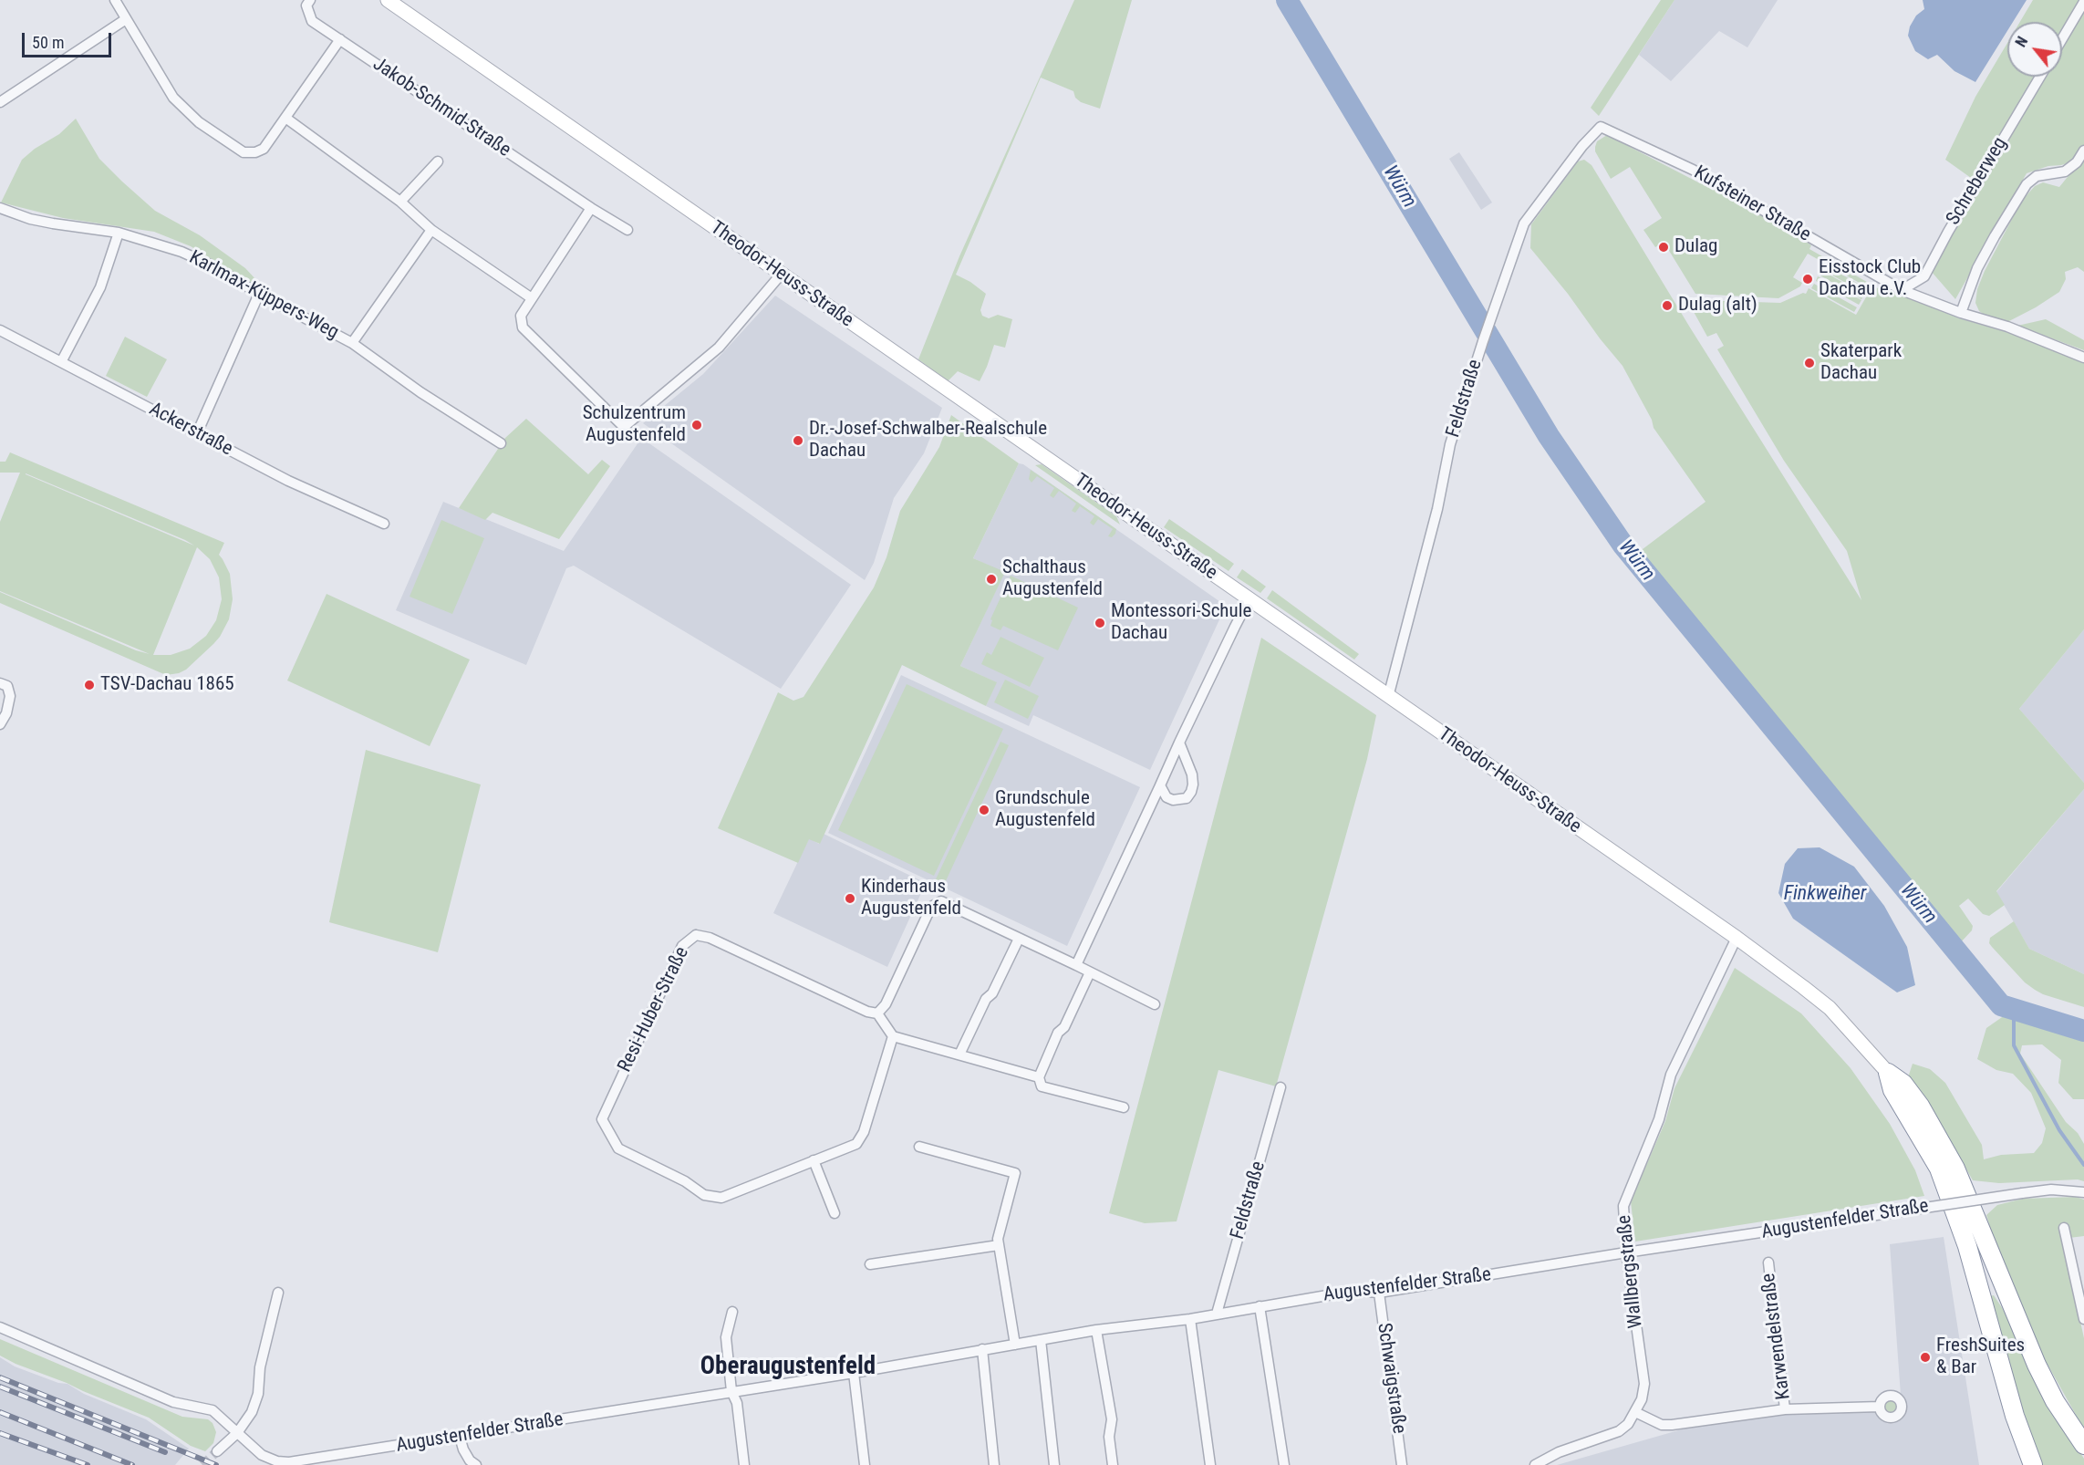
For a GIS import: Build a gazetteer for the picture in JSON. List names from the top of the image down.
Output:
{
  "streets": {
    "street": [
      "Jakob-Schmid-Straße",
      "Schreberweg",
      "Kufsteiner Straße",
      "Theodor-Heuss-Straße",
      "Karlmax-Küppers-Weg",
      "Feldstraße",
      "Ackerstraße",
      "Resi-Huber-Straße",
      "Augustenfelder Straße",
      "Wallbergstraße",
      "Karwendelstraße",
      "Schwaigstraße"
    ]
  },
  "crossings": [
    ["Schreberweg", "Kufsteiner Straße"],
    ["Kufsteiner Straße", "Feldstraße"],
    ["Theodor-Heuss-Straße", "Feldstraße"],
    ["Theodor-Heuss-Straße", "Wallbergstraße"],
    ["Feldstraße", "Augustenfelder Straße"],
    ["Augustenfelder Straße", "Wallbergstraße"],
    ["Augustenfelder Straße", "Schwaigstraße"],
    ["Wallbergstraße", "Karwendelstraße"]
  ],
  "districts": ["Oberaugustenfeld"],
  "water": ["Würm", "Finkweiher"],
  "places": [
    "Dulag",
    "Eisstock Club Dachau e.V.",
    "Dulag (alt)",
    "Skaterpark Dachau",
    "Schulzentrum Augustenfeld",
    "Dr.-Josef-Schwalber-Realschule Dachau",
    "Schalthaus Augustenfeld",
    "Montessori-Schule Dachau",
    "TSV-Dachau 1865",
    "Grundschule Augustenfeld",
    "Kinderhaus Augustenfeld",
    "FreshSuites & Bar"
  ],
  "scale_bar": "50 m",
  "north": "top left"
}
